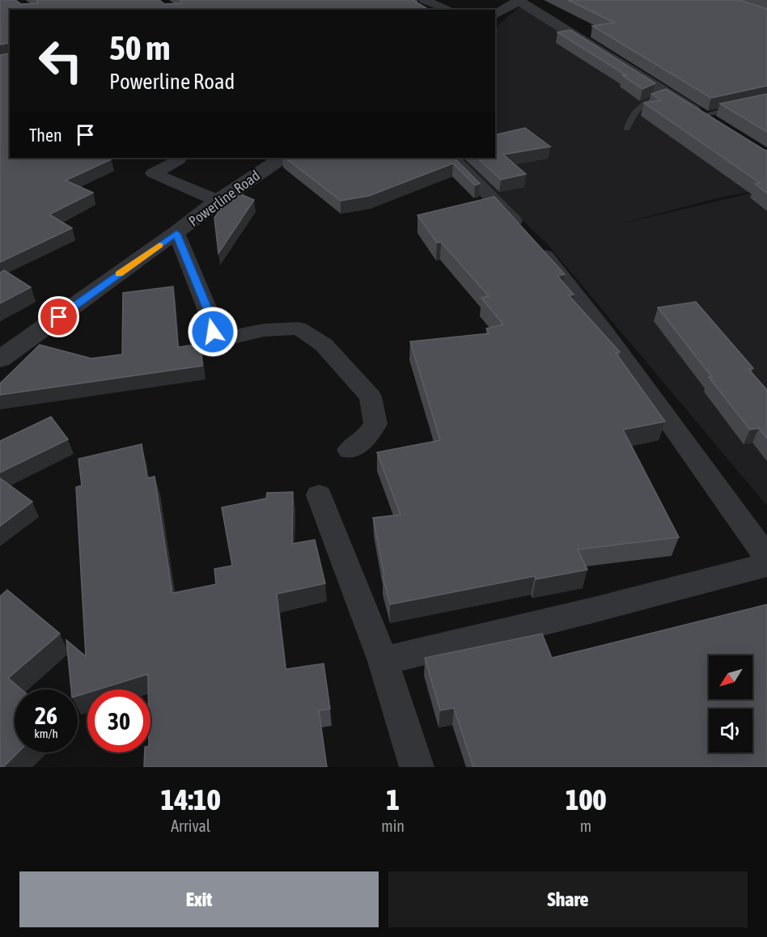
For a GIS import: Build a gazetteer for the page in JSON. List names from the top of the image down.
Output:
{
  "streets": {
    "street": ["Powerline Road"]
  },
  "north": "bottom left",
  "page": {
    "turn": ["50 m", "Powerline Road"],
    "then": "Then",
    "speed": "26 km/h",
    "limit": "30",
    "eta": [
      "14:10",
      "Arrival",
      "1",
      "min",
      "100",
      "m"
    ],
    "buttons": ["Exit", "Share"]
  }
}
